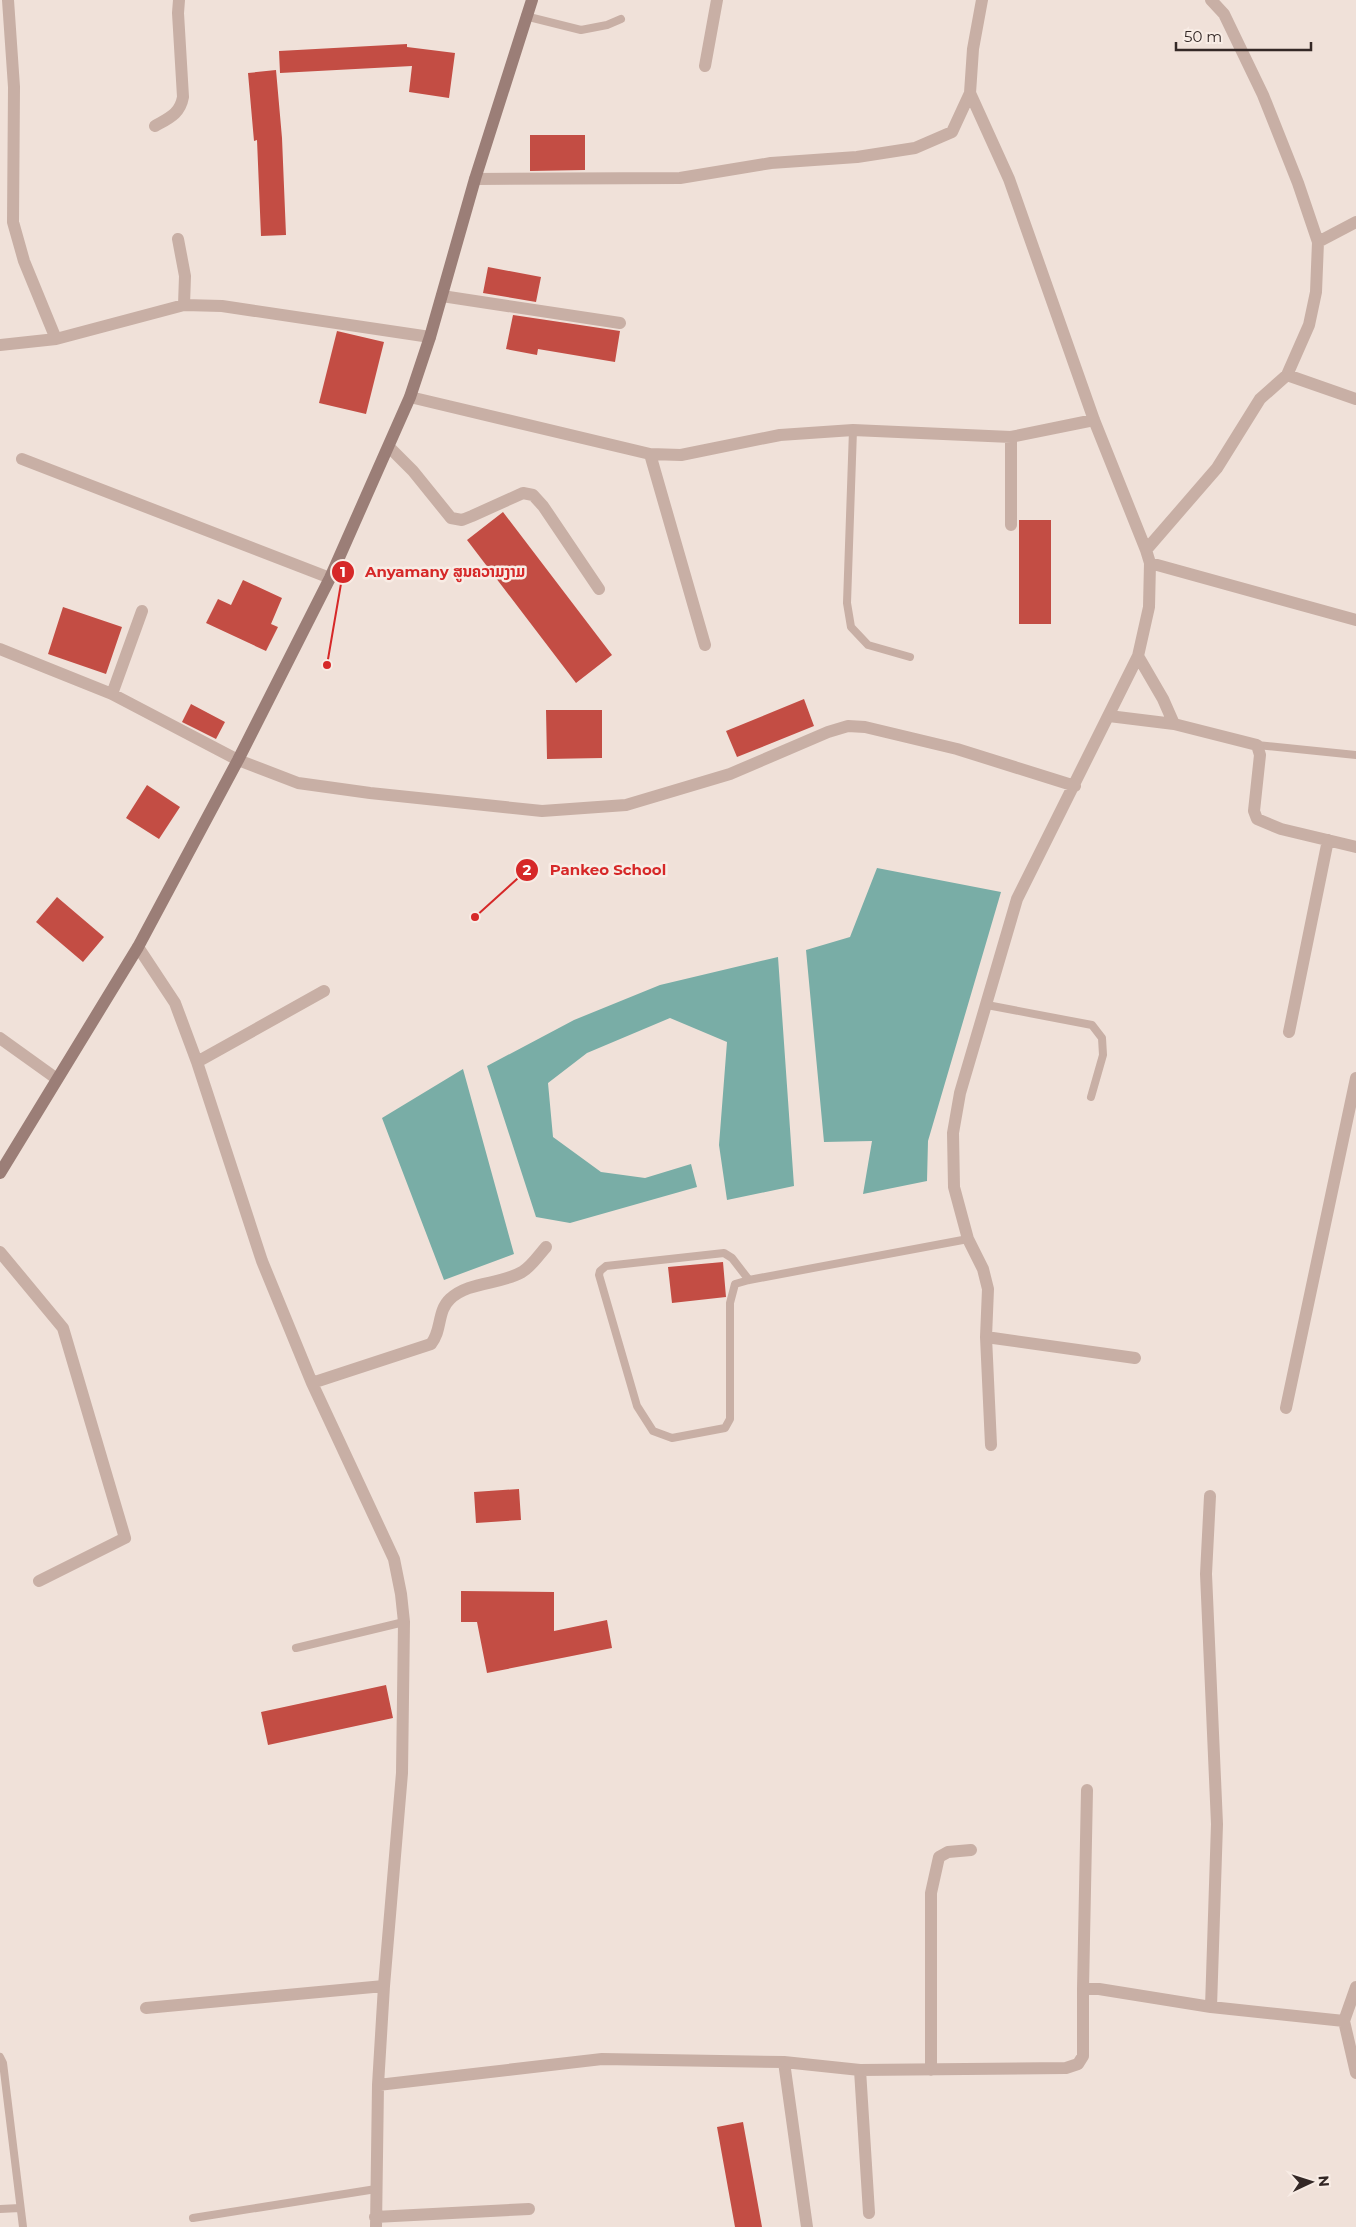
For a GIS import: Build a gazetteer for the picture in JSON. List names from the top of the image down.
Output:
{
  "places": ["Anyamany ສູນຄວາມງາມ", "Pankeo School"],
  "scale_bar": "50 m",
  "north": "right"
}
